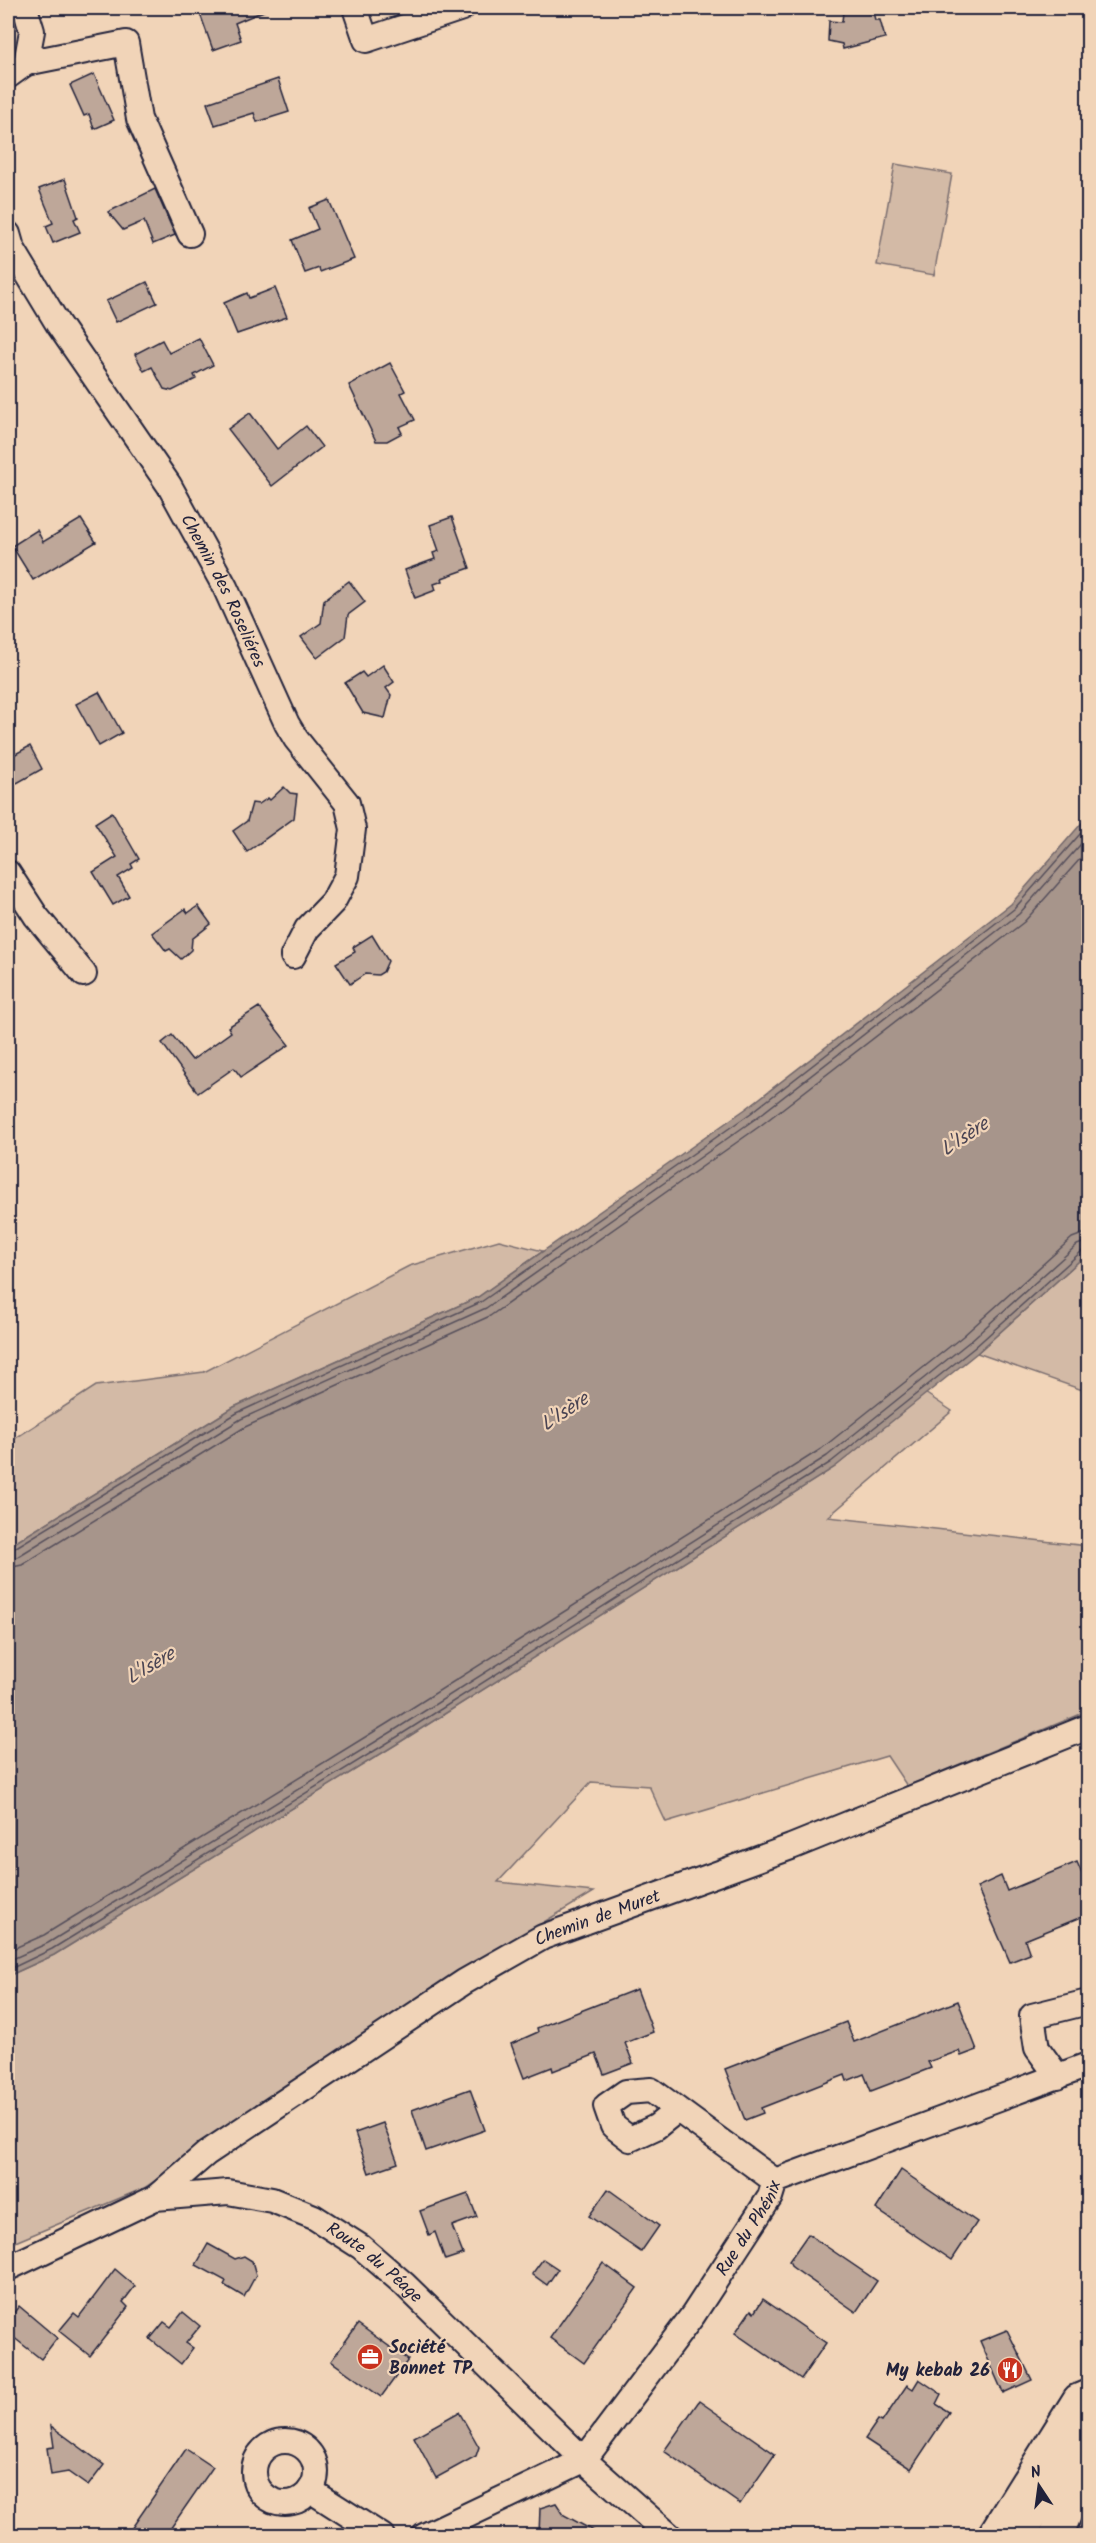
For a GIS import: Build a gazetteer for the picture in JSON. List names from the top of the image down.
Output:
{
  "streets": {
    "street": [
      "Chemin des Roseliéres",
      "Chemin de Muret",
      "Rue du Phénix",
      "Route du Péage"
    ]
  },
  "crossings": [
    ["Chemin de Muret", "Route du Péage"],
    ["Rue du Phénix", "Route du Péage"]
  ],
  "water": ["L'Isère"],
  "places": {
    "office": ["Société Bonnet TP"],
    "restaurant": ["My kebab 26"]
  },
  "north": "top"
}
